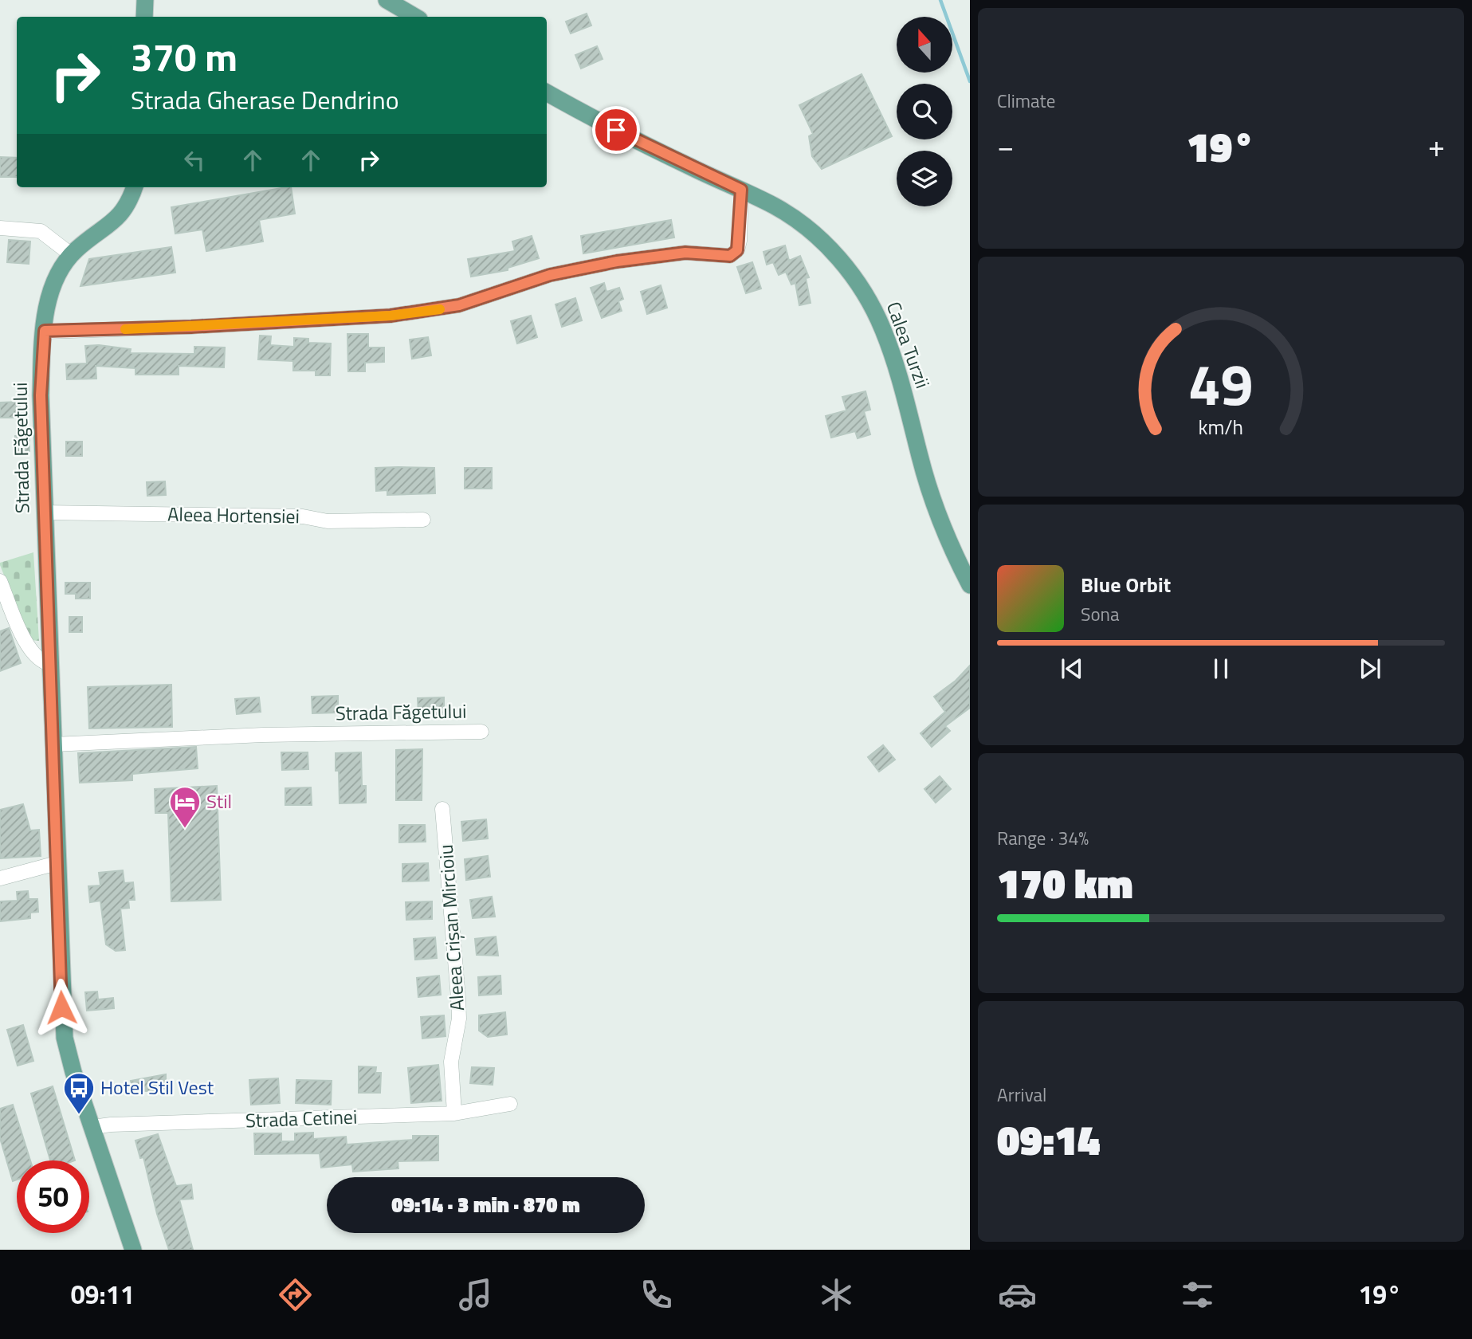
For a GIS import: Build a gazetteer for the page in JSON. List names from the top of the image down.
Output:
{
  "streets": {
    "main road": ["Calea Turzii", "Strada Făgetului"],
    "street": ["Aleea Hortensiei", "Aleea Crișan Mircioiu", "Strada Cetinei"]
  },
  "crossings": [
    ["Strada Făgetului", "Aleea Hortensiei"],
    ["Strada Făgetului", "Strada Cetinei"],
    ["Aleea Crișan Mircioiu", "Strada Cetinei"]
  ],
  "places": {
    "hotel": ["Stil"],
    "bus stop": ["Hotel Stil Vest"]
  },
  "north": "top",
  "page": {
    "tile": [
      "Climate",
      ["Range · 34%", "170 km"],
      ["Arrival", "09:14"]
    ],
    "turn": ["370 m", "Strada Gherase Dendrino"],
    "heat": ["−", "19°", "+"],
    "song": ["Blue Orbit", "Sona"],
    "limit": "50",
    "trip": "09:14 · 3 min · 870 m",
    "tabs": ["09:11", "19°"],
    "gauge": ["49", "km/h"]
  }
}
